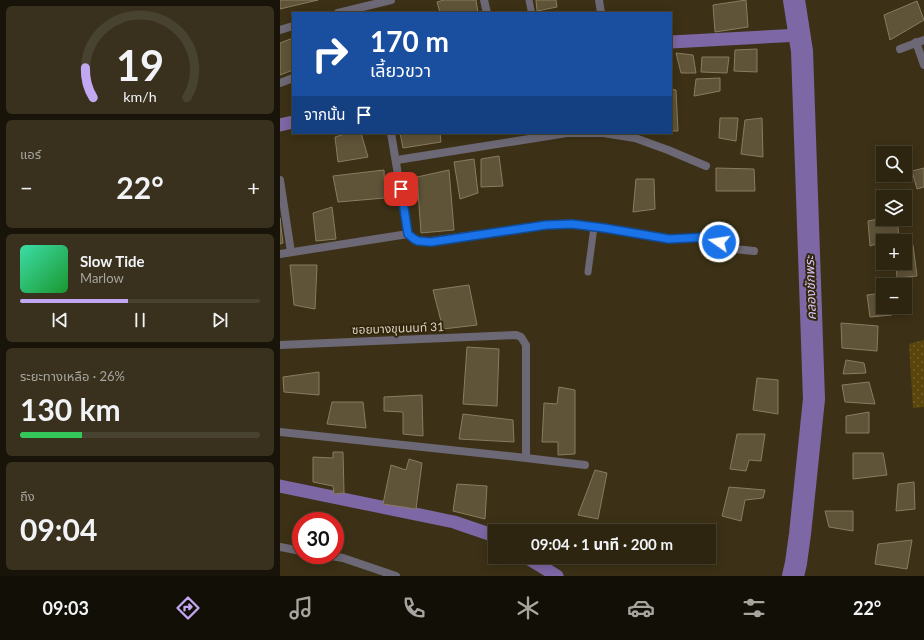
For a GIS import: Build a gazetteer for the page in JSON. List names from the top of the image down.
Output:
{
  "streets": {
    "street": ["ซอยบางขุนนนท์ 31"]
  },
  "water": ["คลองชักพระ"],
  "page": {
    "turn": ["170 m", "เลี้ยวขวา"],
    "then": "จากนั้น",
    "tile": [
      "แอร์",
      ["ระยะทางเหลือ · 26%", "130 km"],
      ["ถึง", "09:04"]
    ],
    "map_buttons": ["+", "−"],
    "heat": ["−", "22°", "+"],
    "song": ["Slow Tide", "Marlow"],
    "limit": "30",
    "trip": "09:04 · 1 นาที · 200 m",
    "tabs": ["09:03", "22°"],
    "gauge": ["19", "km/h"]
  }
}
